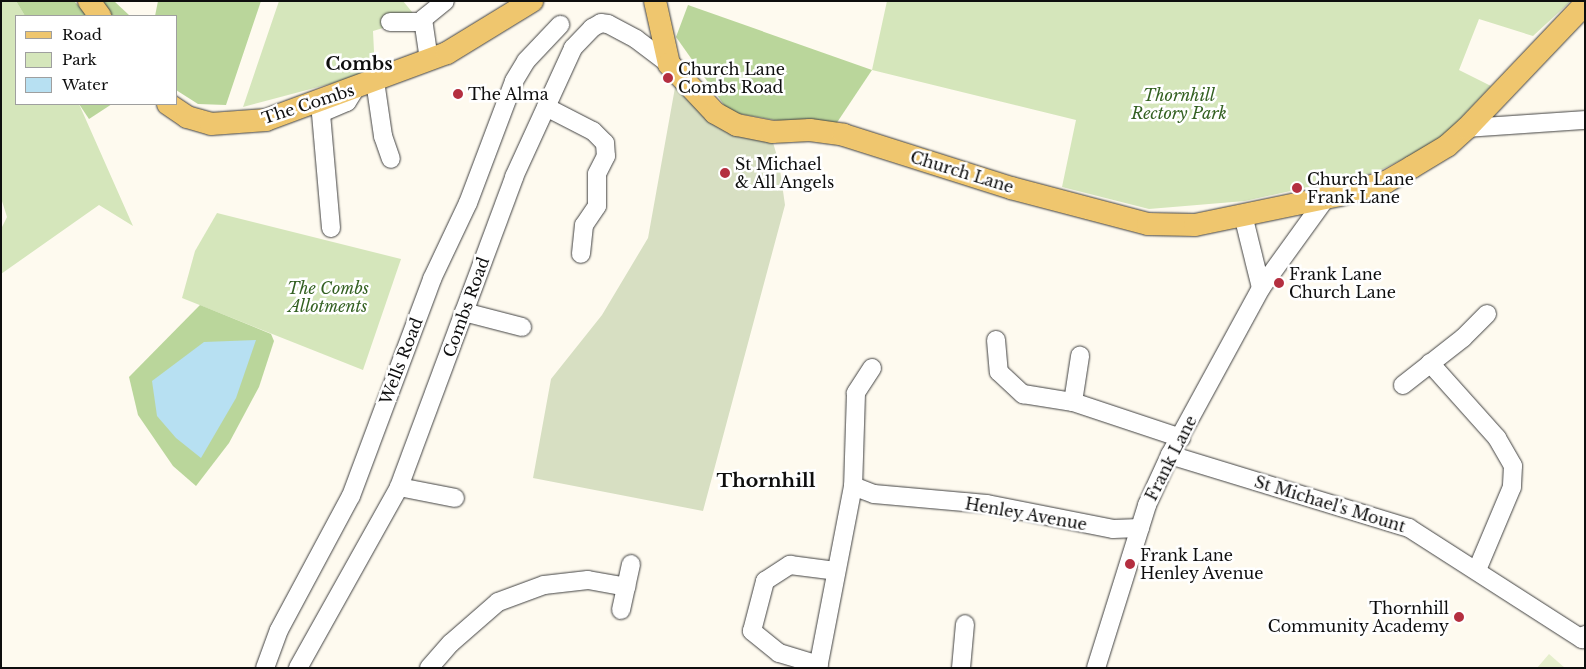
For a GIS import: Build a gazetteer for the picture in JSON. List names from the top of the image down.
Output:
{
  "streets": {
    "main road": ["The Combs", "Church Lane"],
    "street": [
      "Combs Road",
      "Wells Road",
      "Frank Lane",
      "St Michael's Mount",
      "Henley Avenue"
    ]
  },
  "crossings": [
    ["Church Lane", "Combs Road"],
    ["Church Lane", "Frank Lane"],
    ["Frank Lane", "St Michael's Mount"],
    ["Frank Lane", "Henley Avenue"]
  ],
  "districts": ["Combs", "Thornhill"],
  "parks": ["Thornhill Rectory Park", "The Combs Allotments"],
  "places": [
    "Church Lane Combs Road",
    "The Alma",
    "St Michael & All Angels",
    "Church Lane Frank Lane",
    "Frank Lane Church Lane",
    "Frank Lane Henley Avenue",
    "Thornhill Community Academy"
  ],
  "legend": ["Road", "Park", "Water"]
}
